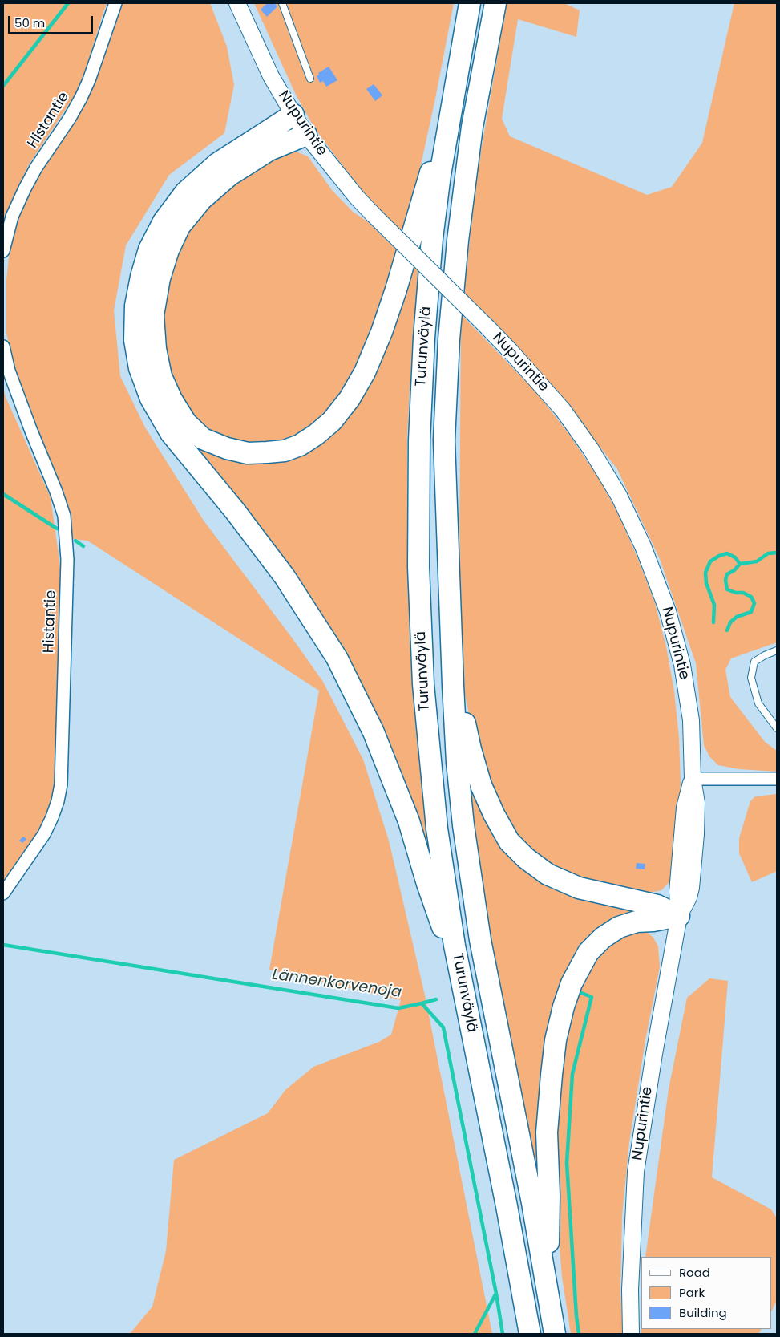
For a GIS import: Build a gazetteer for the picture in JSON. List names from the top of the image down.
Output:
{
  "streets": {
    "highway": ["Turunväylä"],
    "main road": ["Nupurintie"],
    "street": ["Histantie"]
  },
  "water": ["Lännenkorvenoja"],
  "legend": ["Road", "Park", "Building"],
  "scale_bar": "50 m"
}
